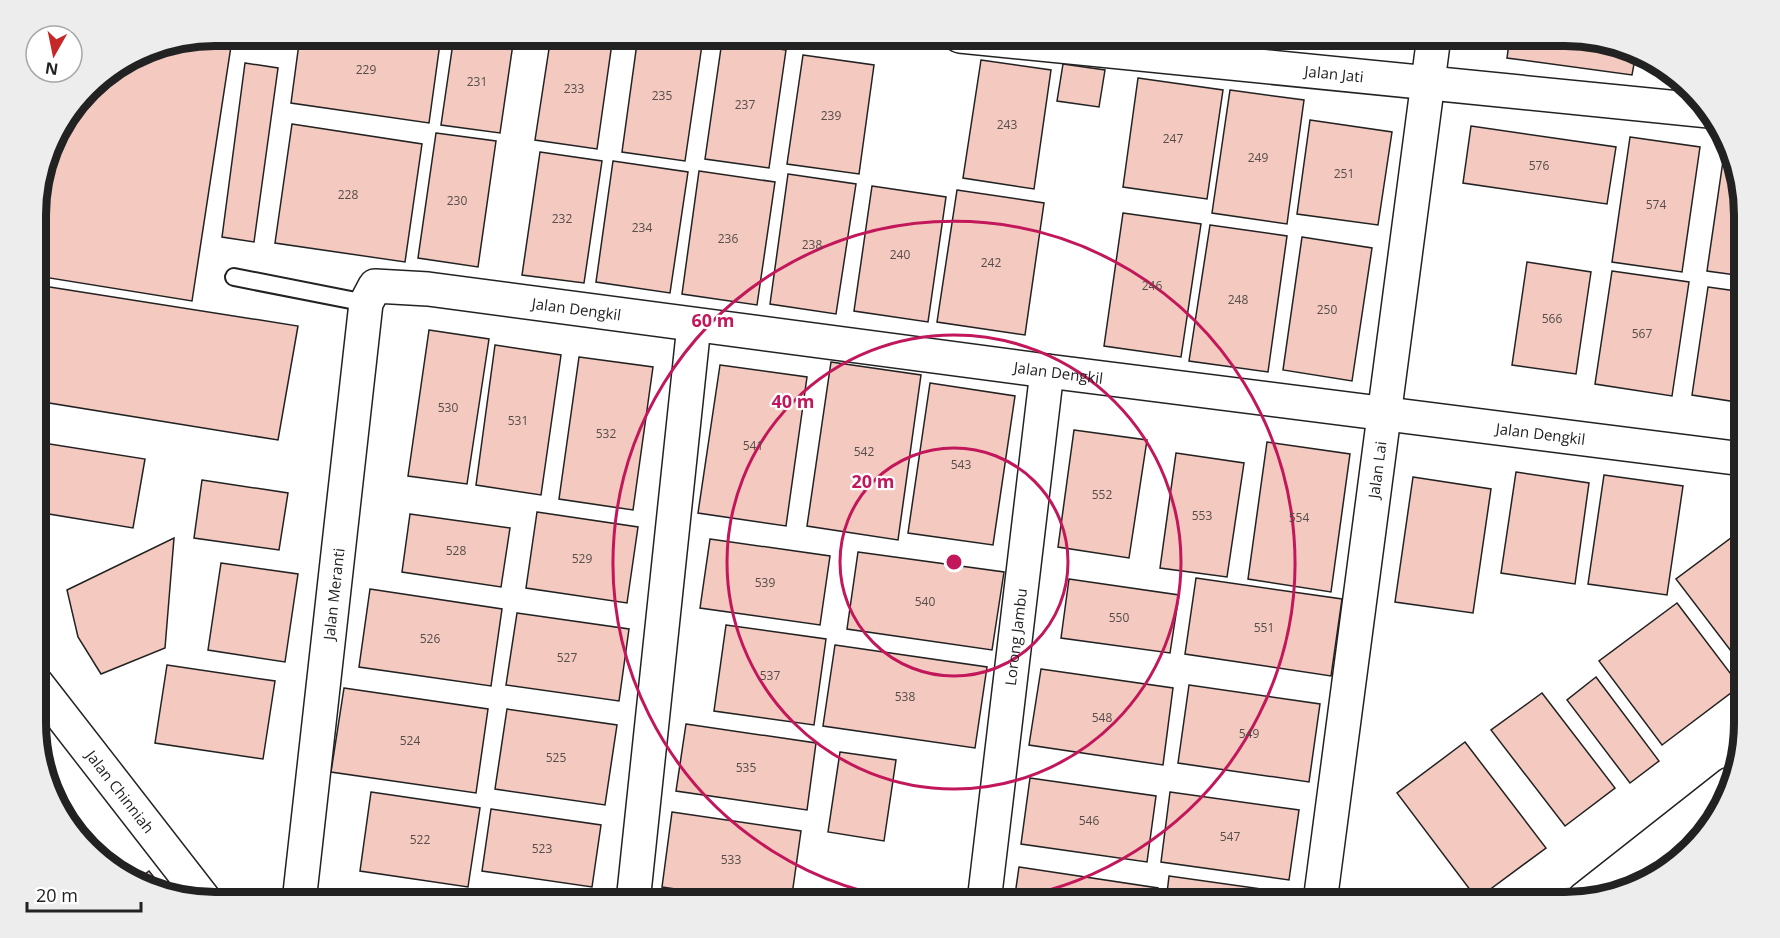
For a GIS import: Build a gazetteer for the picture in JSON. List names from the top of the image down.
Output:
{
  "streets": {
    "street": [
      "Jalan Jati",
      "Jalan Dengkil",
      "Jalan Lai",
      "Jalan Meranti",
      "Lorong Jambu",
      "Jalan Chinniah"
    ]
  },
  "crossings": [
    ["Jalan Jati", "Jalan Lai"],
    ["Jalan Dengkil", "Jalan Lai"],
    ["Jalan Dengkil", "Jalan Meranti"],
    ["Jalan Dengkil", "Lorong Jambu"]
  ],
  "house_numbers": [
    "229",
    "231",
    "233",
    "235",
    "237",
    "239",
    "243",
    "247",
    "249",
    "576",
    "251",
    "228",
    "230",
    "574",
    "232",
    "234",
    "236",
    "238",
    "240",
    "242",
    "246",
    "248",
    "250",
    "566",
    "567",
    "530",
    "531",
    "532",
    "541",
    "542",
    "543",
    "552",
    "553",
    "554",
    "528",
    "529",
    "539",
    "540",
    "550",
    "551",
    "526",
    "527",
    "537",
    "538",
    "548",
    "549",
    "524",
    "525",
    "535",
    "546",
    "547",
    "522",
    "523",
    "533"
  ],
  "scale_bar": "20 m",
  "north": "bottom",
  "rings": ["60 m", "40 m", "20 m"]
}
